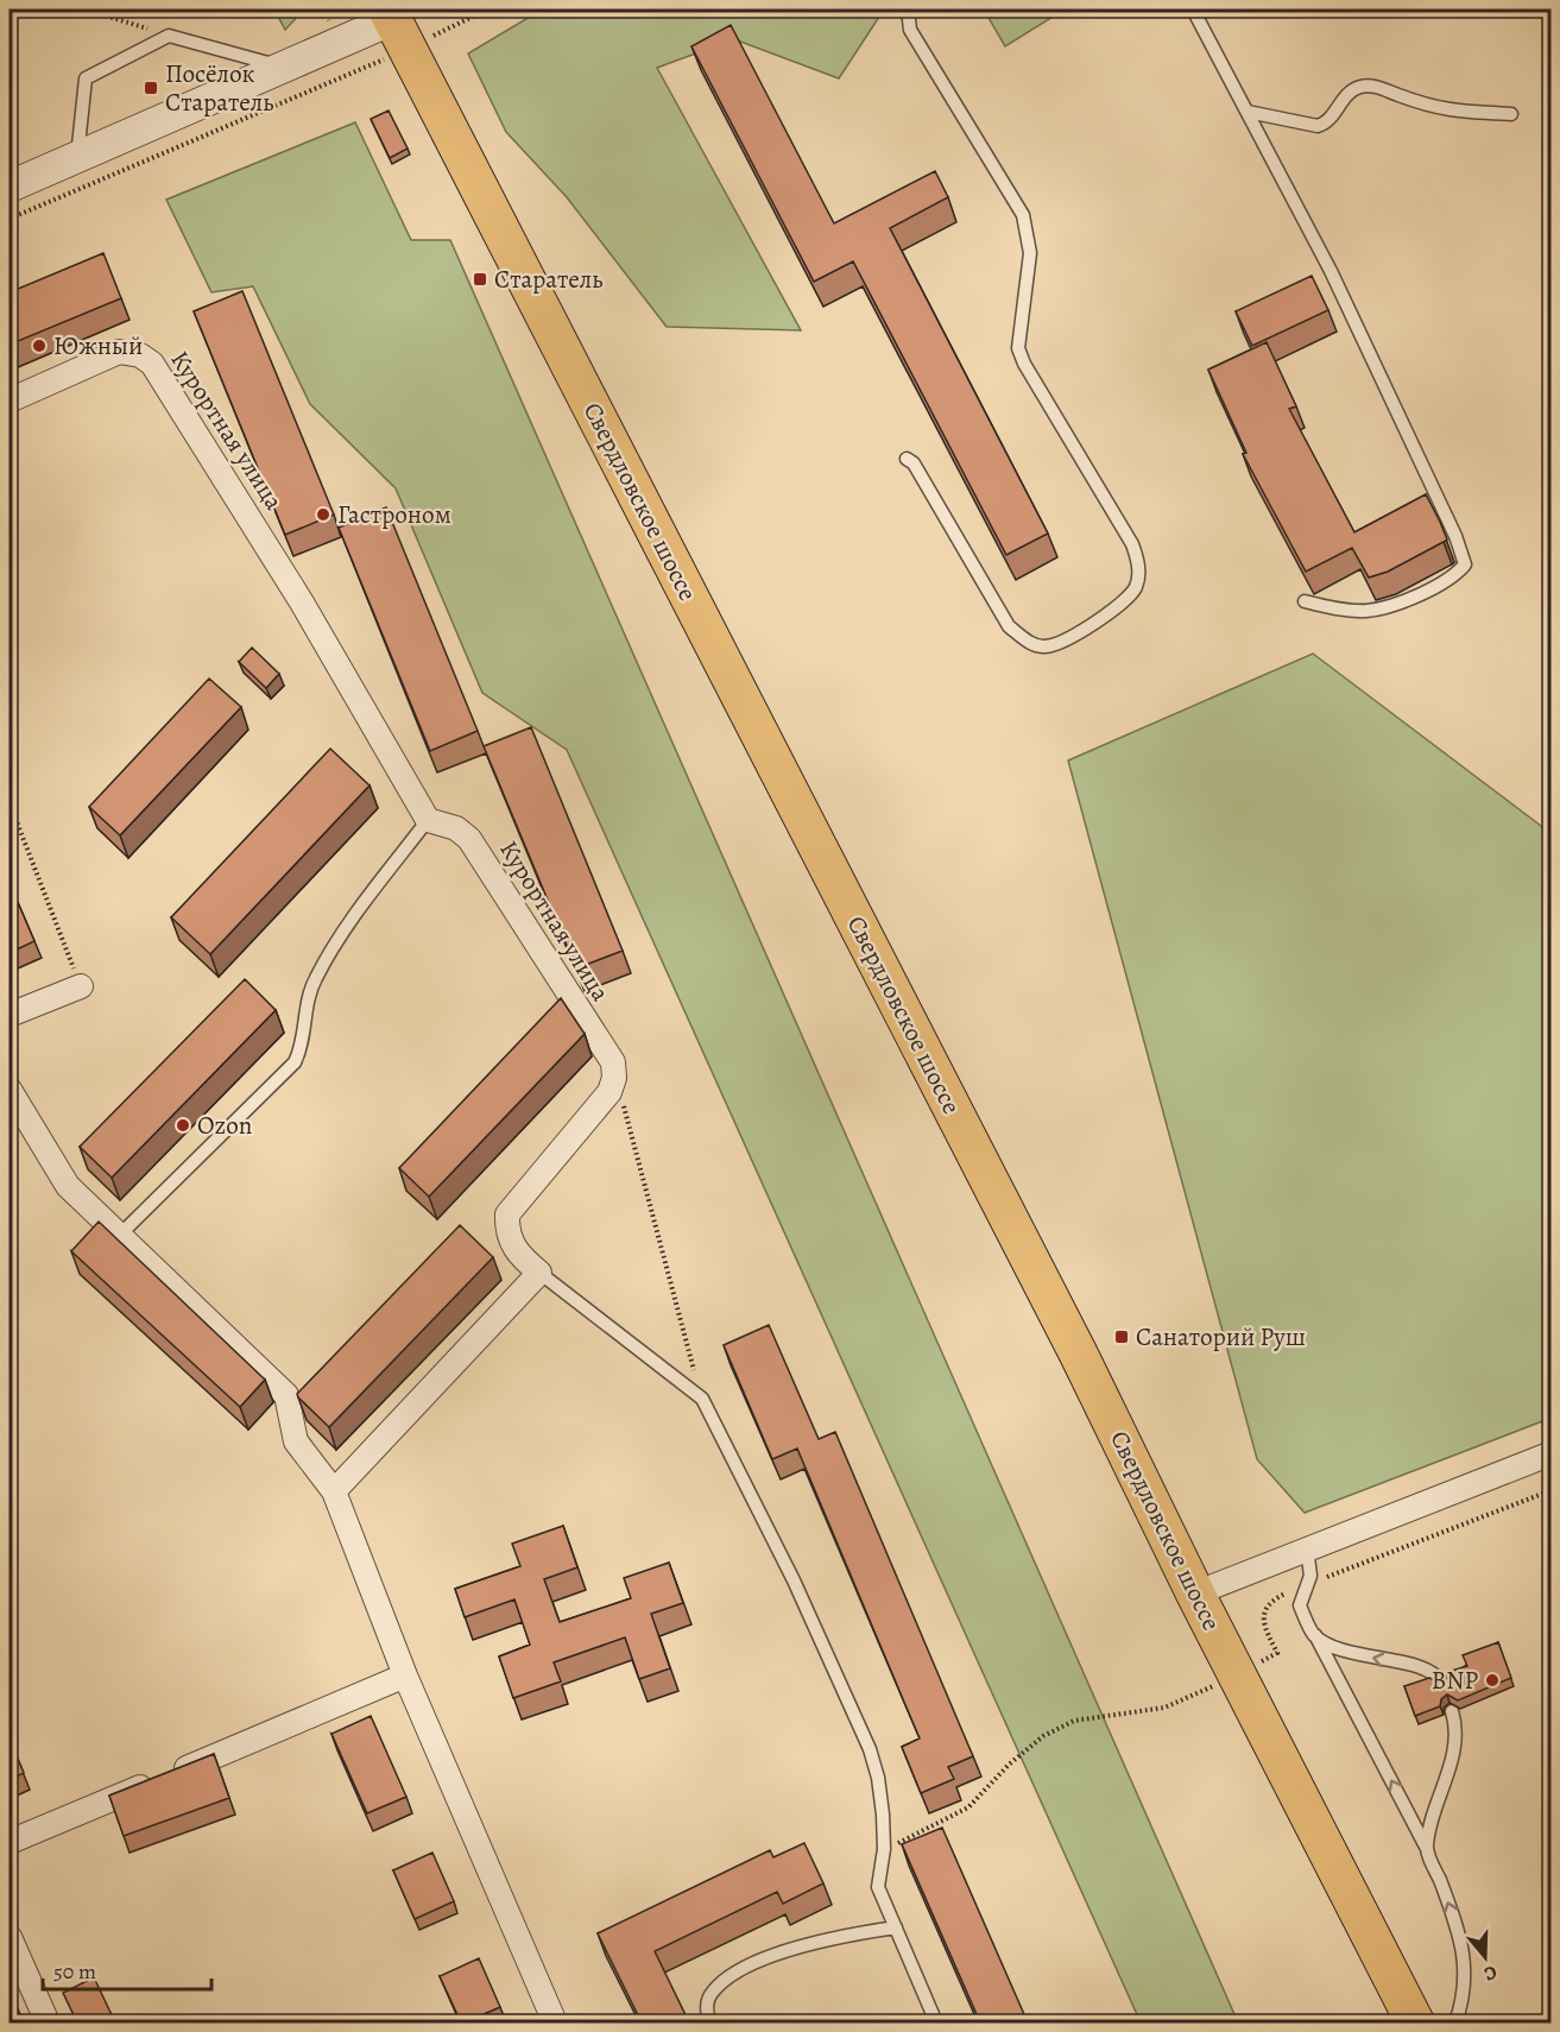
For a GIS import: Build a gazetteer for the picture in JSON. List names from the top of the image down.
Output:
{
  "streets": {
    "main road": ["Свердловское шоссе"],
    "street": ["Курортная улица"]
  },
  "places": {
    "transit": ["Посёлок Старатель", "Старатель", "Санаторий Руш"],
    "other": [
      "Южный",
      "Гастроном",
      "Ozon",
      "BNP"
    ]
  },
  "scale_bar": "50 m",
  "north": "bottom"
}
